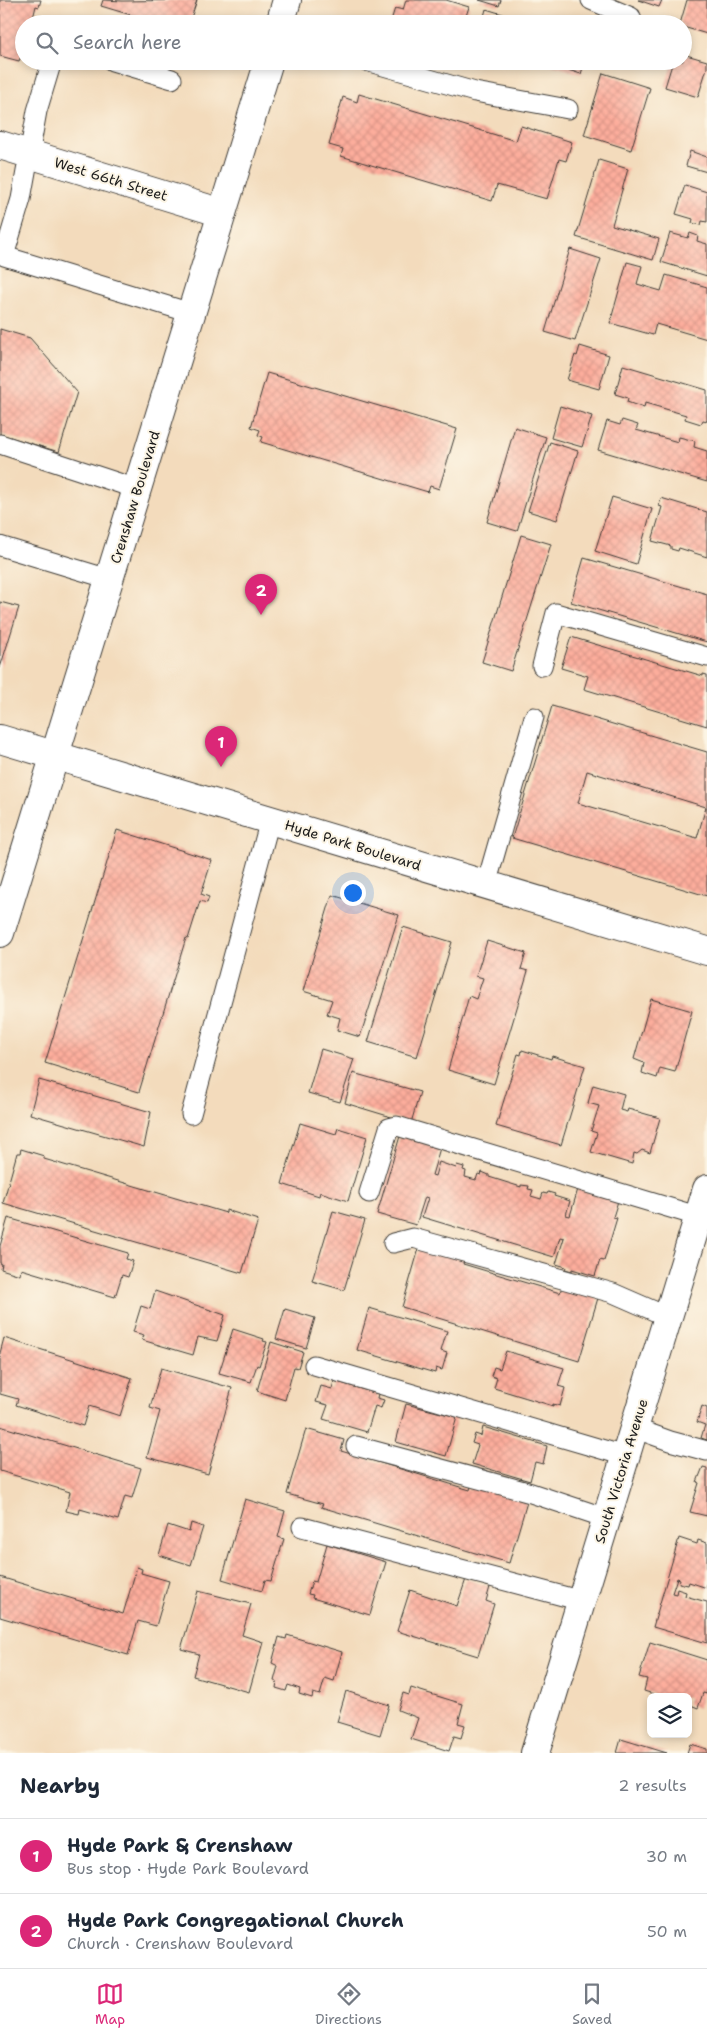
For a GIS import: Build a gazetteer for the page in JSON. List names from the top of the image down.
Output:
{
  "streets": {
    "street": [
      "West 66th Street",
      "Crenshaw Boulevard",
      "Hyde Park Boulevard",
      "South Victoria Avenue"
    ]
  },
  "crossings": [
    ["West 66th Street", "Crenshaw Boulevard"],
    ["Crenshaw Boulevard", "Hyde Park Boulevard"]
  ],
  "page": {
    "search": "Search here",
    "pins": ["2", "1"],
    "heading": ["Nearby", "2 results"],
    "list": [
      {
        "mark": "1",
        "name": "Hyde Park & Crenshaw",
        "note": "Bus stop · Hyde Park Boulevard",
        "value": "30 m"
      },
      {
        "mark": "2",
        "name": "Hyde Park Congregational Church",
        "note": "Church · Crenshaw Boulevard",
        "value": "50 m"
      }
    ],
    "nav": ["Map", "Directions", "Saved"]
  }
}
